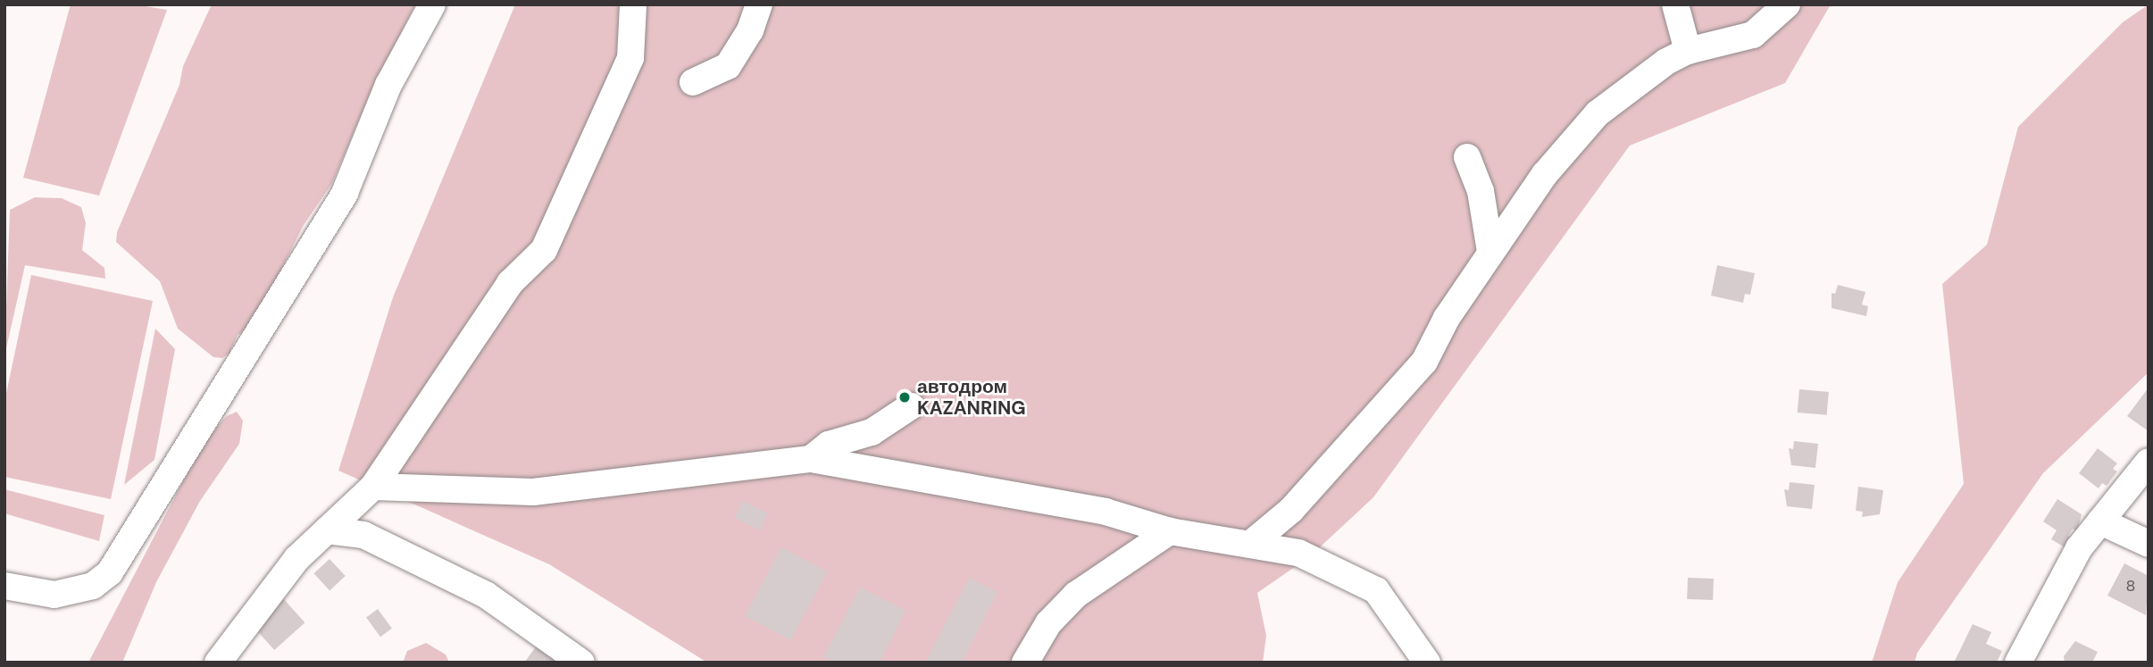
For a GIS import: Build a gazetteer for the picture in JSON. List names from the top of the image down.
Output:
{
  "places": ["автодром KAZANRING"],
  "house_numbers": ["8"]
}
